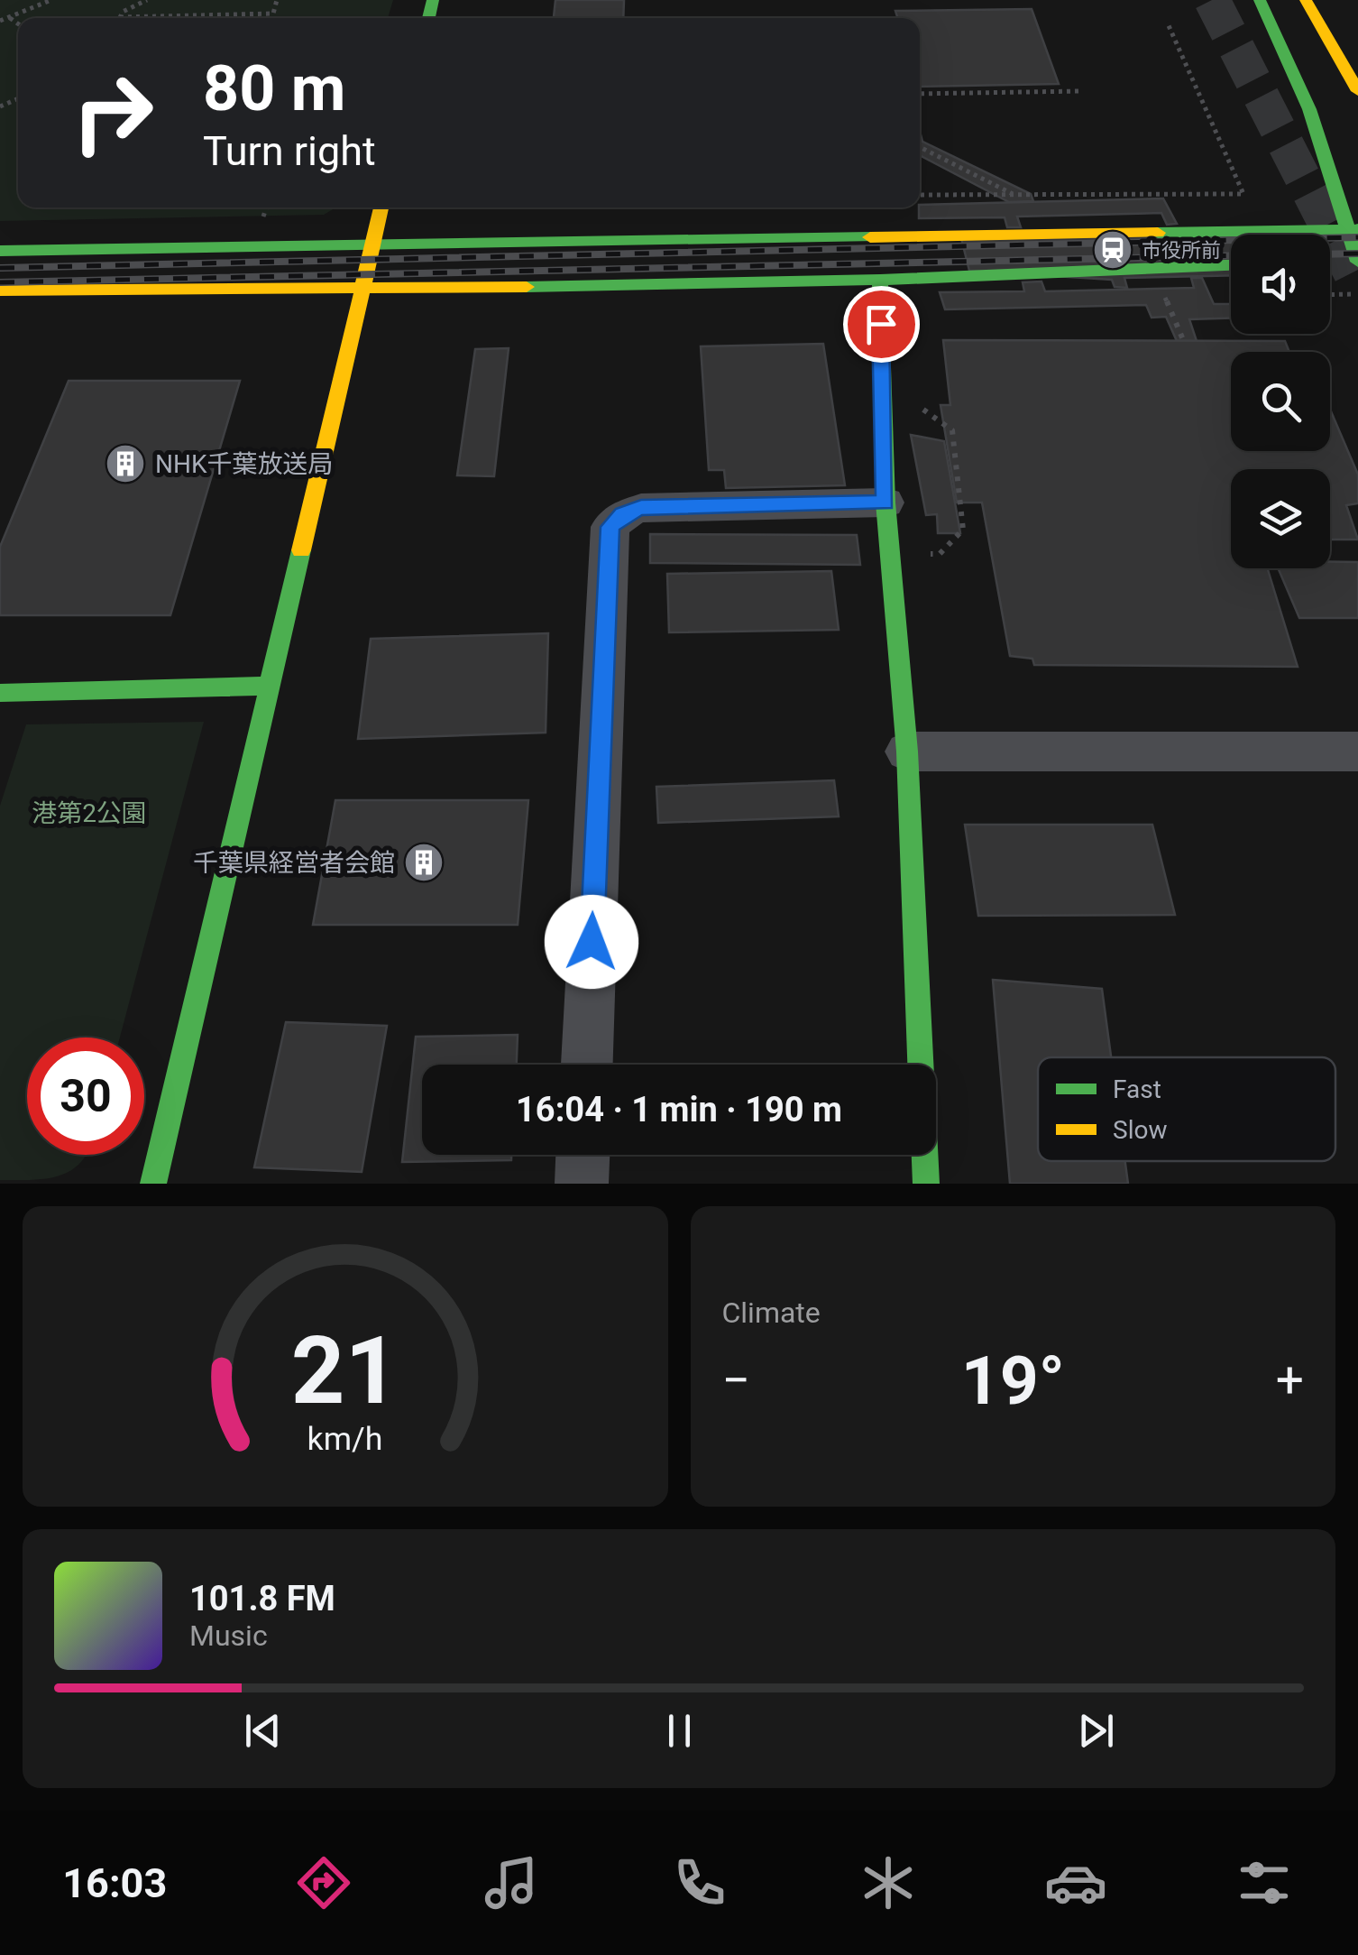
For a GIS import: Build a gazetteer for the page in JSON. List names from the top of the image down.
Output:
{
  "parks": ["港第2公園"],
  "places": {
    "station": ["市役所前"],
    "building": ["NHK千葉放送局", "千葉県経営者会館"]
  },
  "legend": ["Fast", "Slow"],
  "page": {
    "turn": ["80 m", "Turn right"],
    "limit": "30",
    "trip": "16:04 · 1 min · 190 m",
    "tile": "Climate",
    "heat": ["−", "19°", "+"],
    "song": ["101.8 FM", "Music"],
    "tabs": "16:03",
    "gauge": ["21", "km/h"]
  }
}
